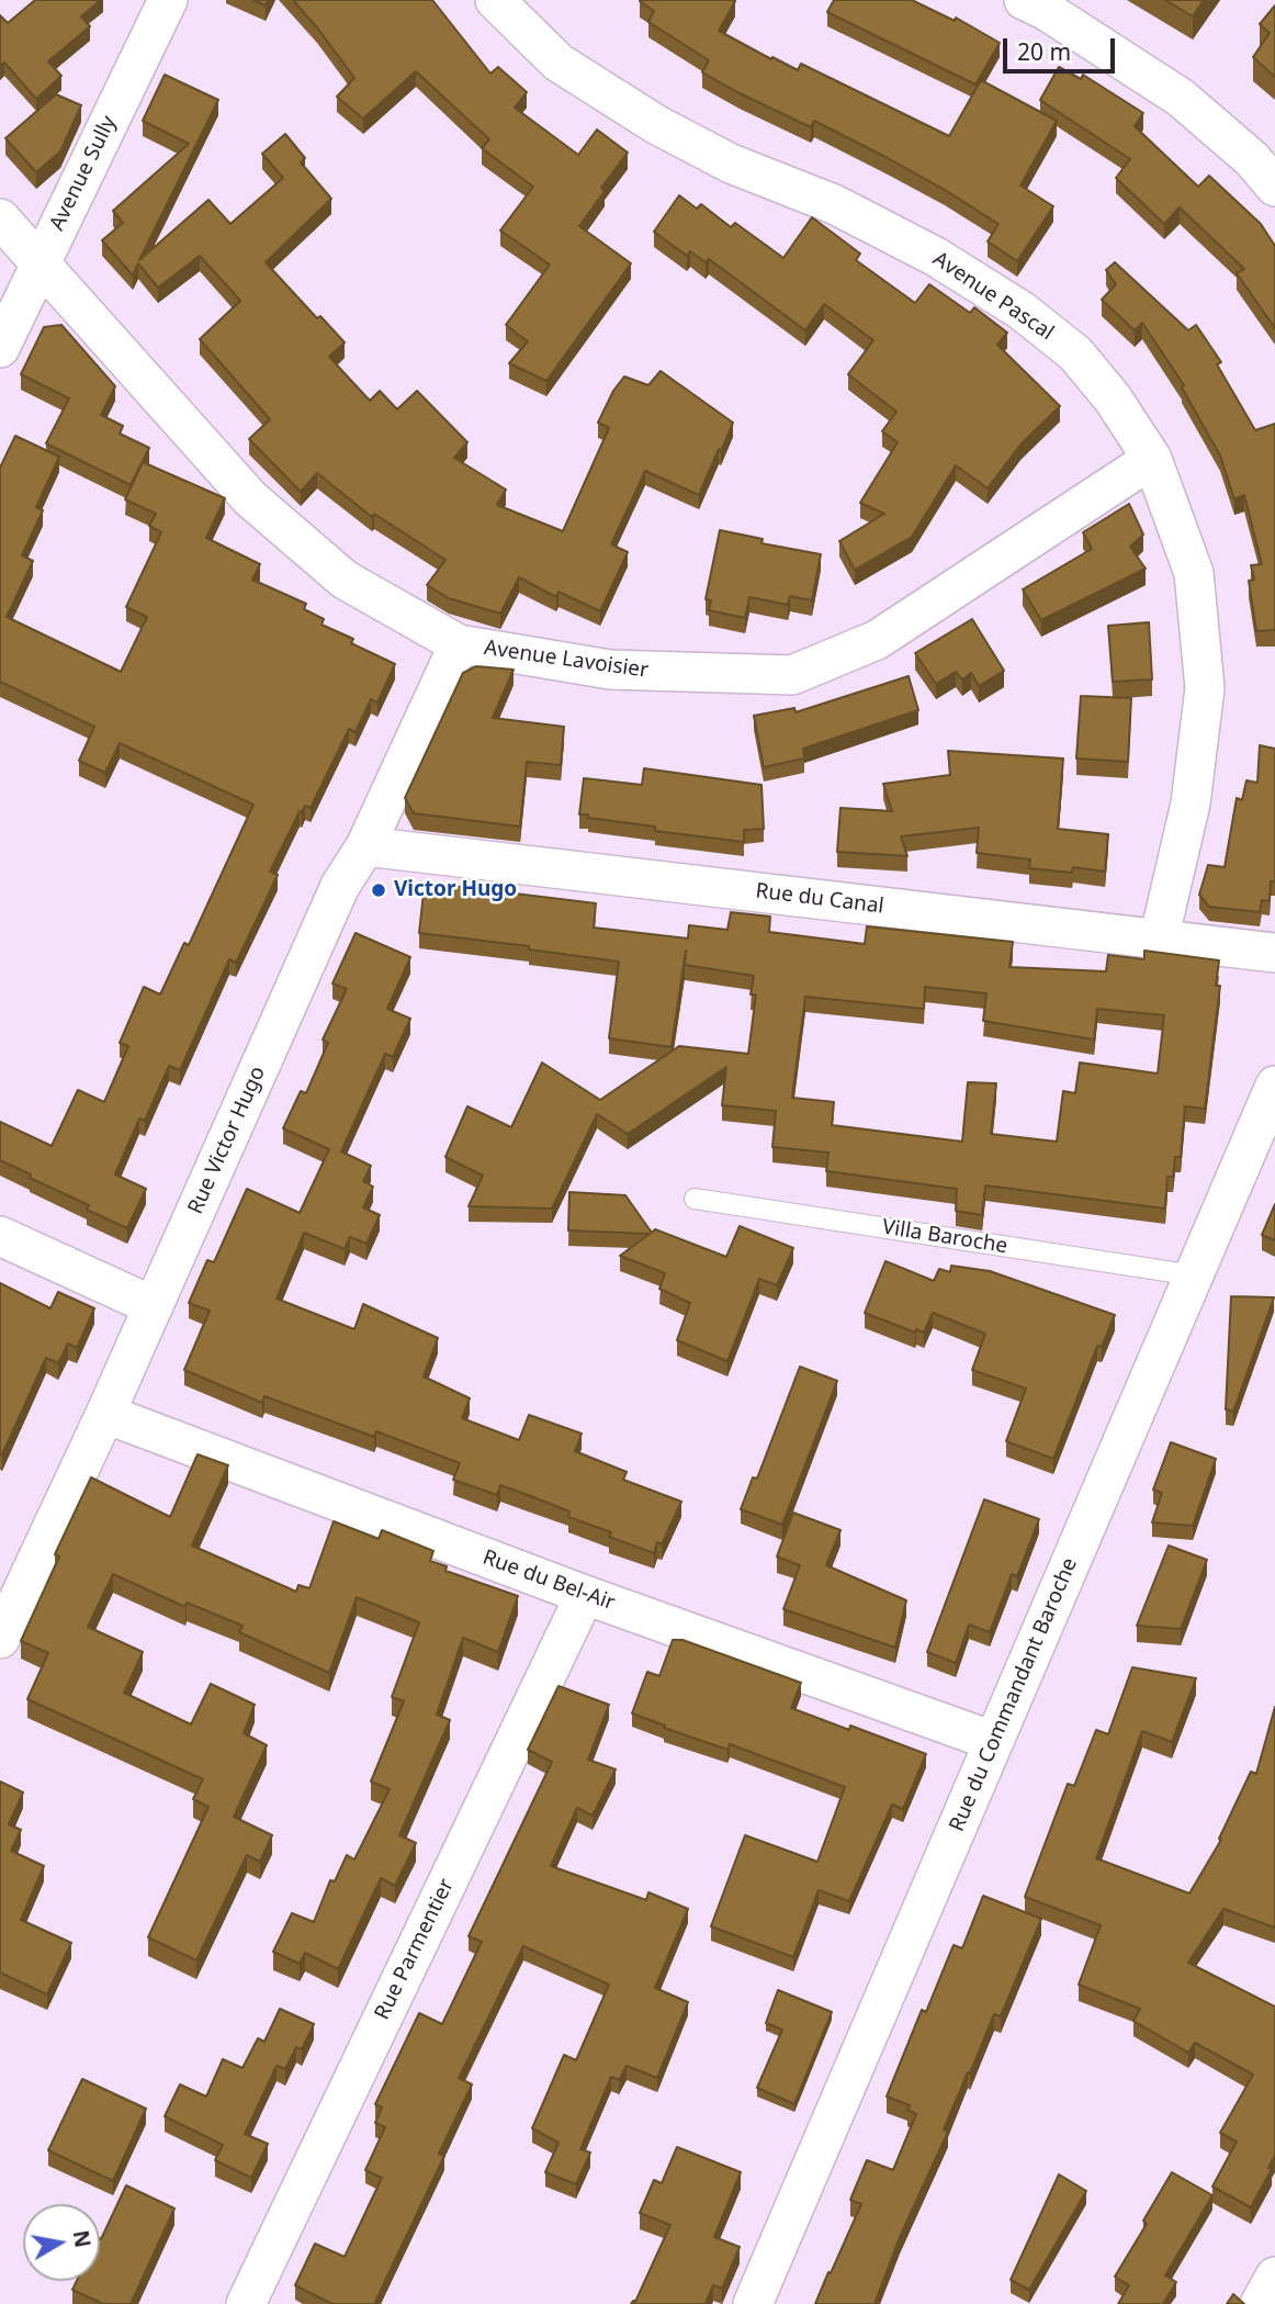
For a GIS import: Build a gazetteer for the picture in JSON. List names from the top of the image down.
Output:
{
  "streets": {
    "street": [
      "Avenue Sully",
      "Avenue Pascal",
      "Avenue Lavoisier",
      "Rue du Canal",
      "Rue Victor Hugo",
      "Rue du Bel-Air",
      "Rue du Commandant Baroche",
      "Rue Parmentier"
    ],
    "lane": ["Villa Baroche"]
  },
  "crossings": [
    ["Avenue Sully", "Avenue Lavoisier"],
    ["Avenue Pascal", "Avenue Lavoisier"],
    ["Avenue Pascal", "Rue du Canal"],
    ["Avenue Lavoisier", "Rue Victor Hugo"],
    ["Rue du Canal", "Rue Victor Hugo"],
    ["Rue Victor Hugo", "Rue du Bel-Air"],
    ["Villa Baroche", "Rue du Commandant Baroche"],
    ["Rue du Bel-Air", "Rue du Commandant Baroche"],
    ["Rue du Bel-Air", "Rue Parmentier"]
  ],
  "places": ["Victor Hugo"],
  "scale_bar": "20 m",
  "north": "right"
}
